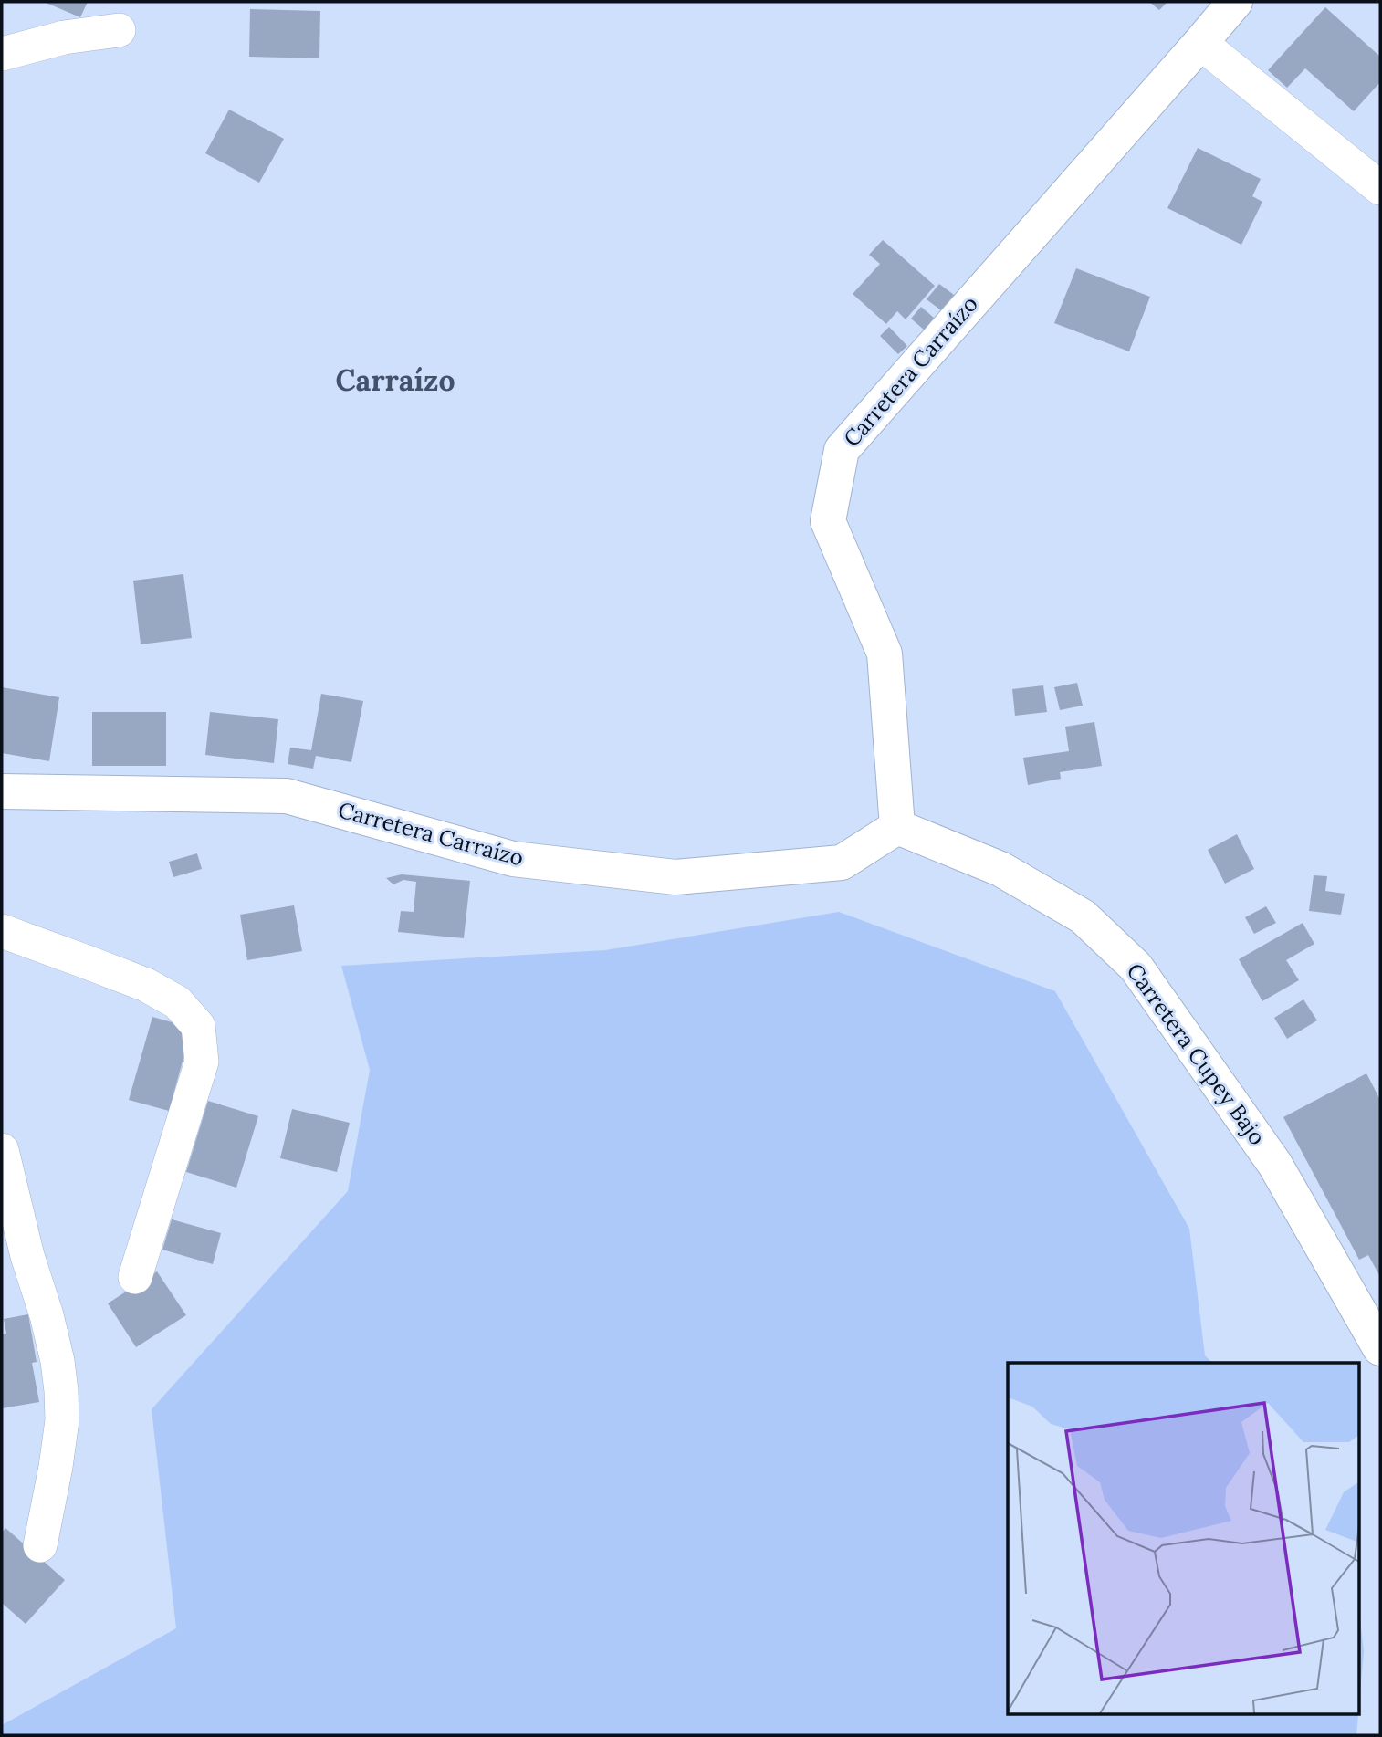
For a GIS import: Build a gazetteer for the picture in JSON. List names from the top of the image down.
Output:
{
  "streets": {
    "street": ["Carretera Carraízo", "Carretera Cupey Bajo"]
  },
  "crossings": [
    ["Carretera Carraízo", "Carretera Cupey Bajo"]
  ],
  "districts": ["Carraízo"]
}
